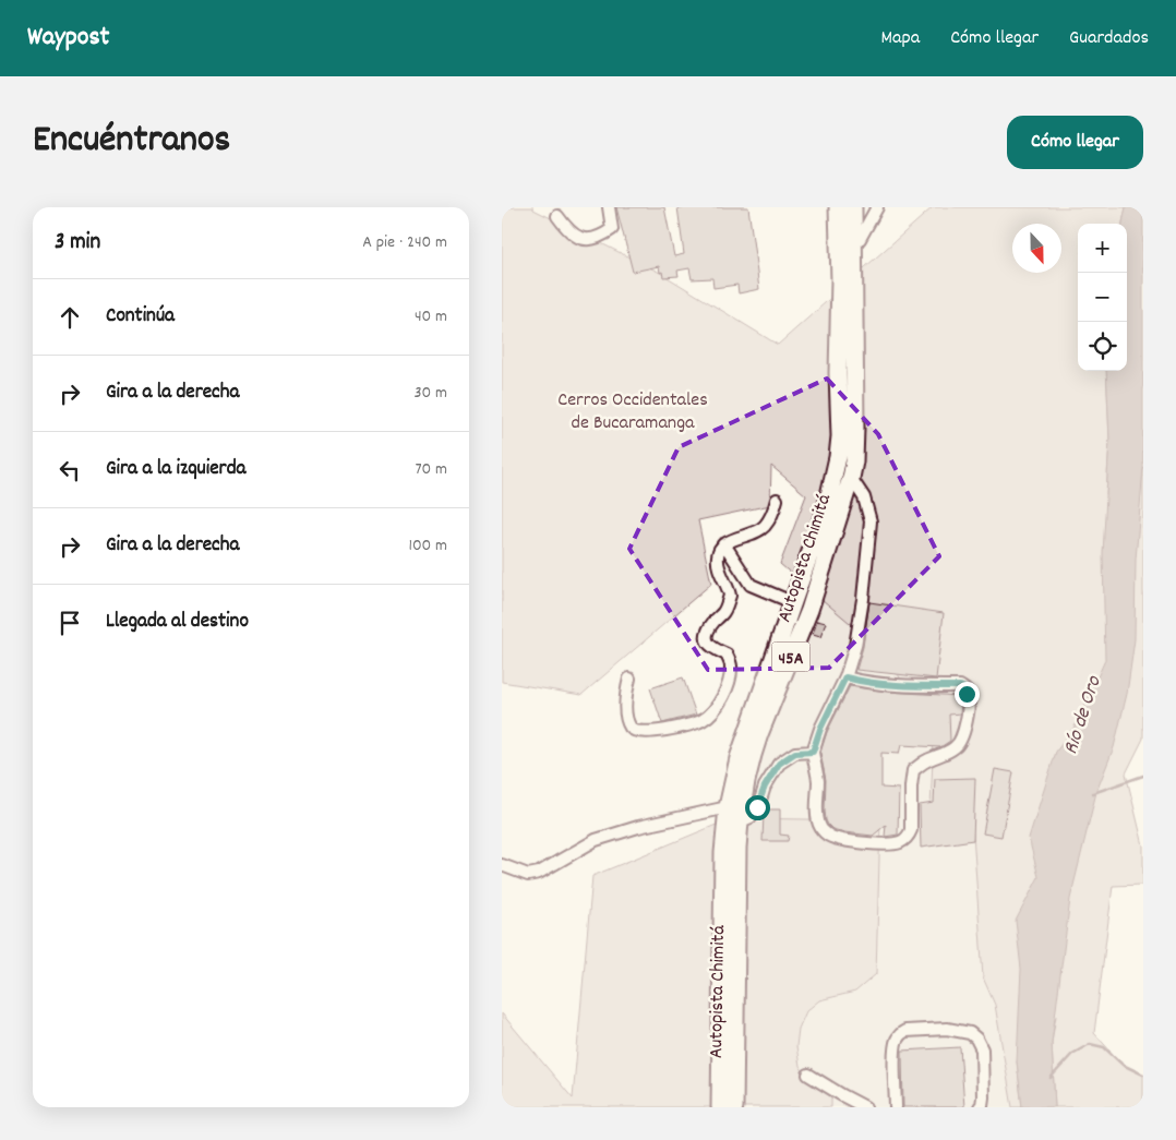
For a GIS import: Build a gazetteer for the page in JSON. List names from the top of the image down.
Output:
{
  "streets": {
    "highway": ["Autopista Chimitá", "45A"]
  },
  "water": ["Río de Oro"],
  "parks": ["Cerros Occidentales de Bucaramanga"],
  "north": "bottom",
  "page": {
    "header": "Waypost",
    "nav": ["Mapa", "Cómo llegar", "Guardados"],
    "title": "Encuéntranos",
    "buttons": "Cómo llegar",
    "heading": ["3 min", "A pie · 240 m"],
    "map_buttons": ["+", "−"],
    "list": [
      ["Continúa", "40 m"],
      ["Gira a la derecha", "30 m"],
      ["Gira a la izquierda", "70 m"],
      ["Gira a la derecha", "100 m"],
      "Llegada al destino"
    ]
  }
}
